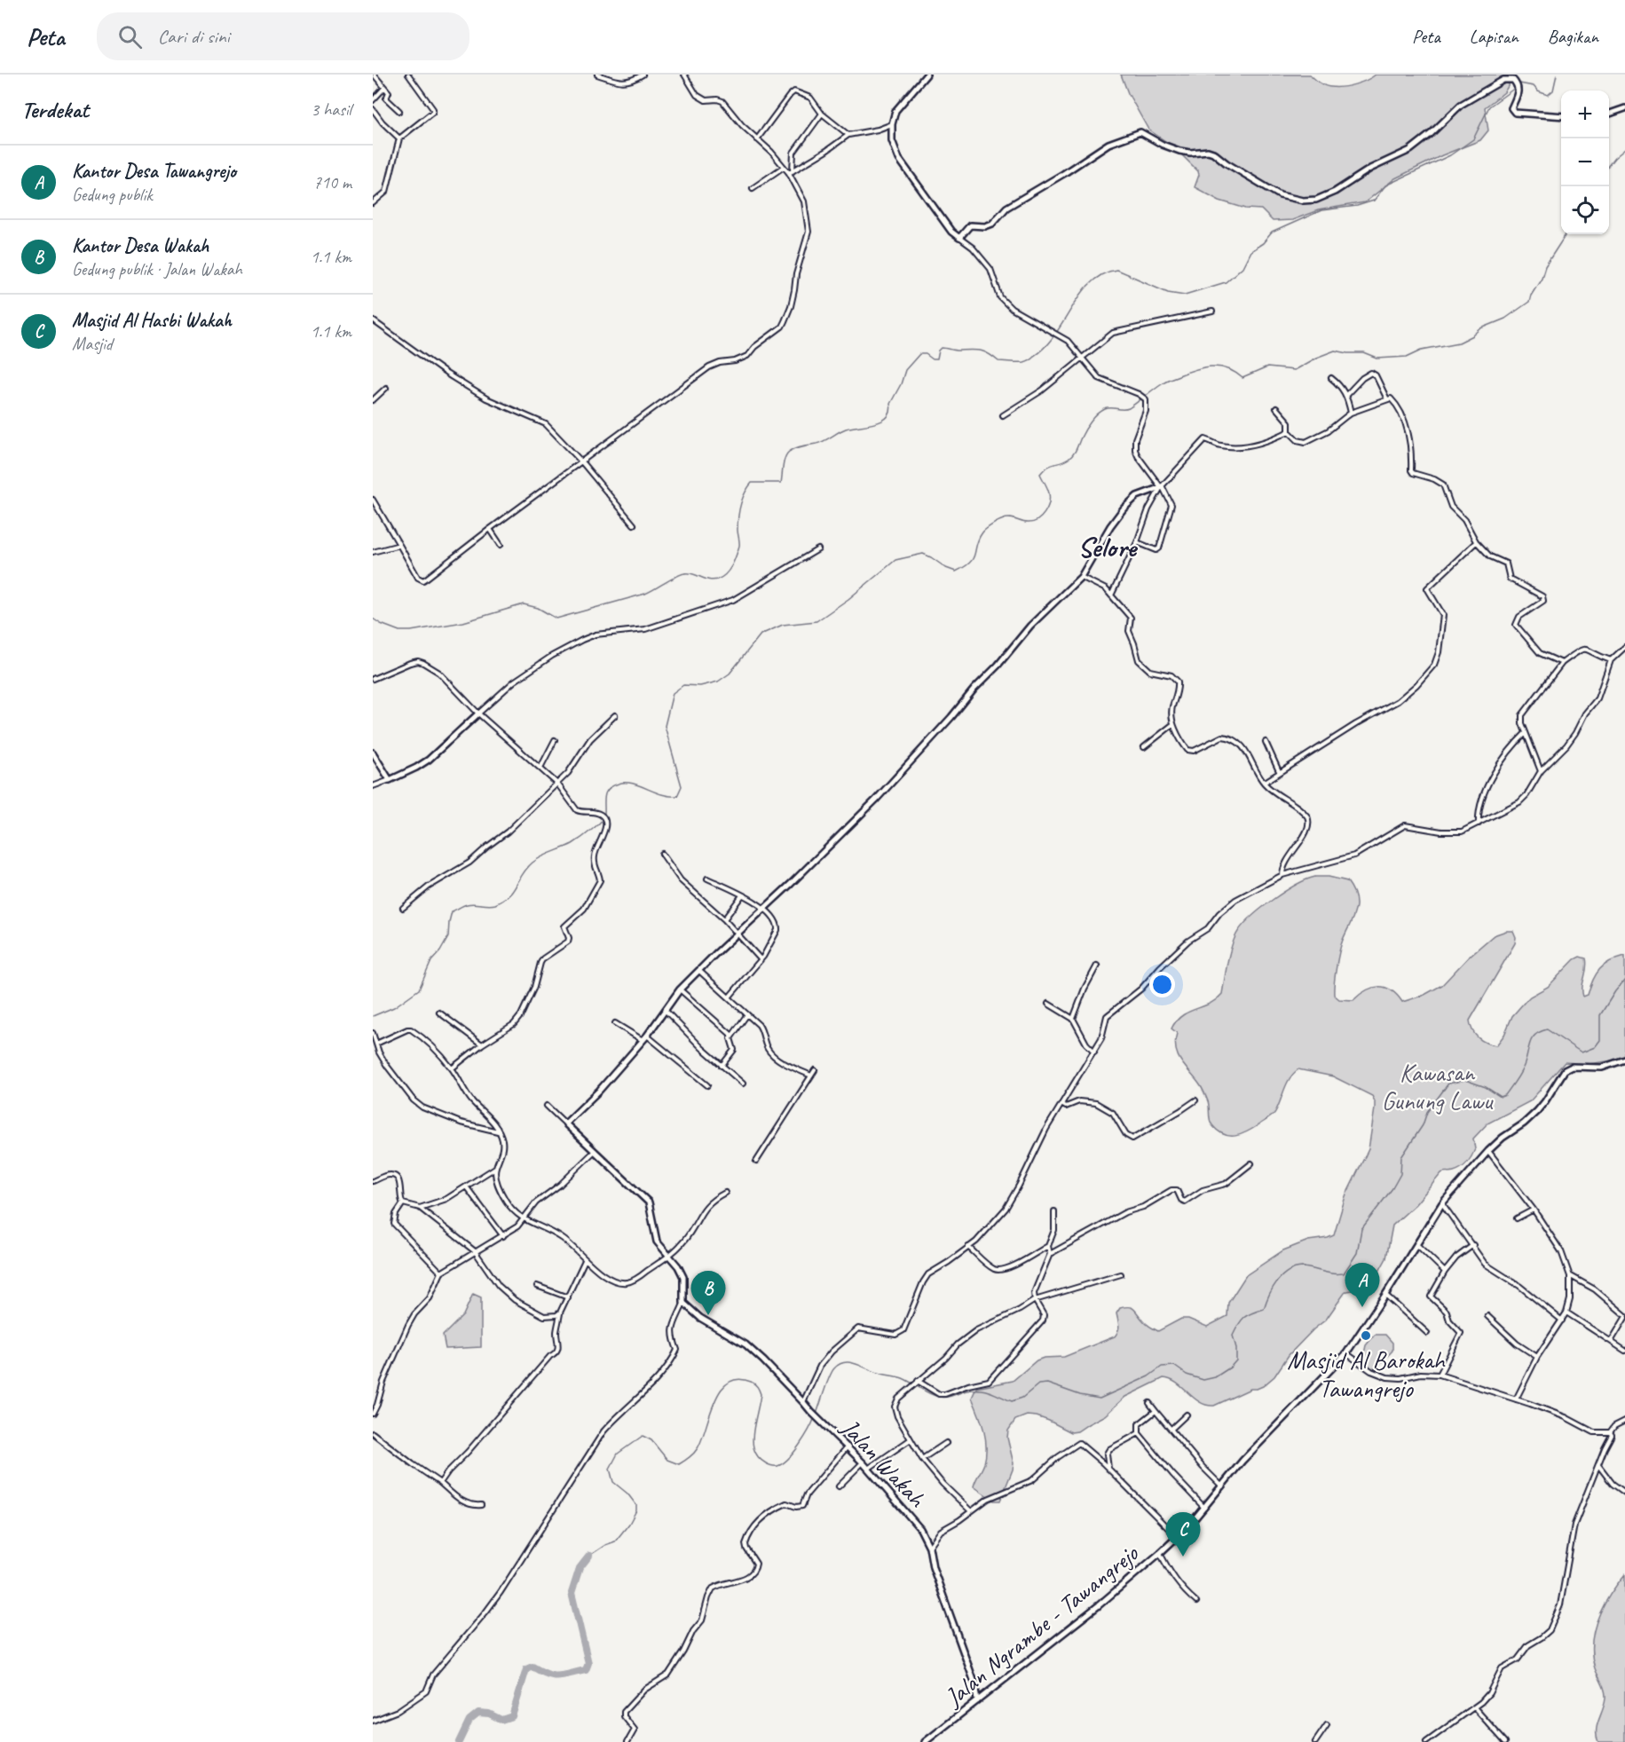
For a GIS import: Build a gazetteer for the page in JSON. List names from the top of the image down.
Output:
{
  "streets": {
    "street": ["Jalan Wakah", "Jalan Ngrambe - Tawangrejo"]
  },
  "crossings": [
    ["Jalan Wakah", "Jalan Ngrambe - Tawangrejo"]
  ],
  "districts": ["Selore"],
  "parks": ["Kawasan Gunung Lawu"],
  "places": ["Masjid Al Barokah Tawangrejo"],
  "page": {
    "header": "Peta",
    "search": "Cari di sini",
    "nav": ["Peta", "Lapisan", "Bagikan"],
    "heading": ["Terdekat", "3 hasil"],
    "map_buttons": ["+", "−"],
    "list": [
      {
        "mark": "A",
        "name": "Kantor Desa Tawangrejo",
        "note": "Gedung publik",
        "value": "710 m"
      },
      {
        "mark": "B",
        "name": "Kantor Desa Wakah",
        "note": "Gedung publik · Jalan Wakah",
        "value": "1.1 km"
      },
      {
        "mark": "C",
        "name": "Masjid Al Hasbi Wakah",
        "note": "Masjid",
        "value": "1.1 km"
      }
    ],
    "pins": ["A", "B", "C"]
  }
}
